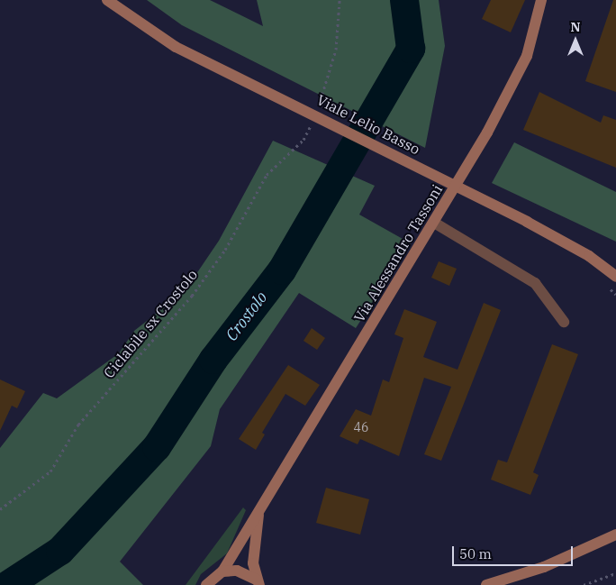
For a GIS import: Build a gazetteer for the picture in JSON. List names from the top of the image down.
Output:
{
  "streets": {
    "street": ["Viale Lelio Basso", "Via Alessandro Tassoni"],
    "path": ["Ciclabile sx Crostolo"]
  },
  "water": ["Crostolo"],
  "house_numbers": ["46"],
  "scale_bar": "50 m",
  "north": "top"
}
